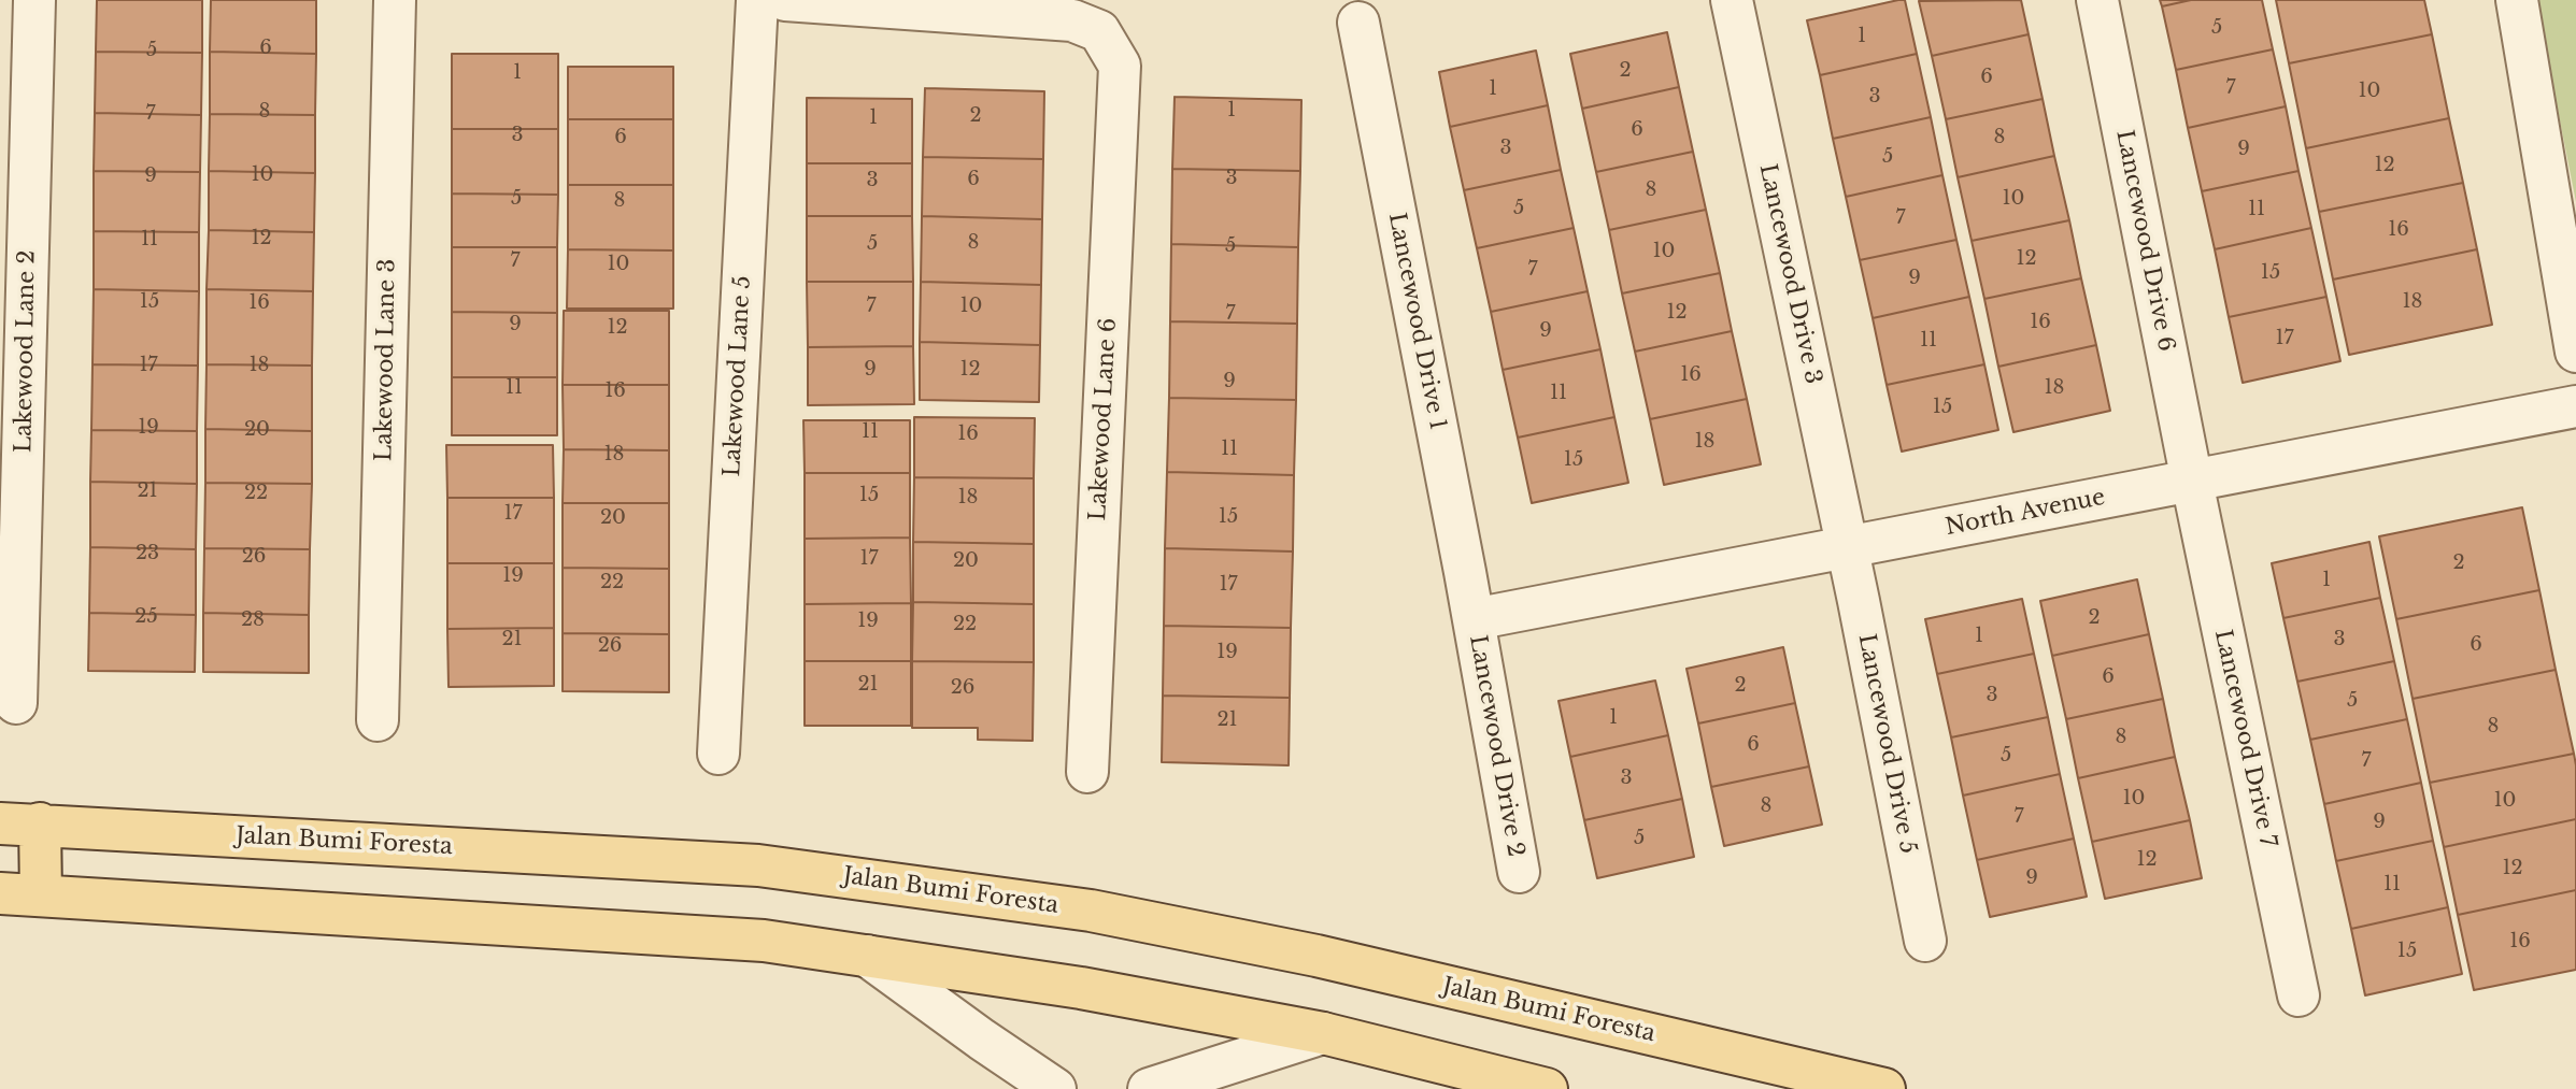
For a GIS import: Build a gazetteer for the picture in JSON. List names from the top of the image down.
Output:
{
  "streets": {
    "main road": ["Jalan Bumi Foresta"],
    "street": [
      "Lancewood Drive 6",
      "Lancewood Drive 3",
      "Lancewood Drive 1",
      "Lakewood Lane 2",
      "Lakewood Lane 3",
      "Lakewood Lane 5",
      "Lakewood Lane 6",
      "North Avenue",
      "Lancewood Drive 7",
      "Lancewood Drive 5",
      "Lancewood Drive 2"
    ]
  },
  "crossings": [
    ["Lancewood Drive 6", "North Avenue"],
    ["Lancewood Drive 6", "Lancewood Drive 7"],
    ["Lancewood Drive 3", "North Avenue"],
    ["Lancewood Drive 3", "Lancewood Drive 5"],
    ["Lancewood Drive 1", "North Avenue"],
    ["Lancewood Drive 1", "Lancewood Drive 2"],
    ["North Avenue", "Lancewood Drive 7"],
    ["North Avenue", "Lancewood Drive 5"],
    ["North Avenue", "Lancewood Drive 2"]
  ],
  "house_numbers": [
    "5",
    "1",
    "6",
    "5",
    "2",
    "1",
    "6",
    "7",
    "1",
    "10",
    "3",
    "1",
    "8",
    "7",
    "2",
    "1",
    "6",
    "3",
    "6",
    "8",
    "3",
    "9",
    "5",
    "12",
    "10",
    "9",
    "3",
    "6",
    "3",
    "8",
    "5",
    "10",
    "8",
    "5",
    "11",
    "7",
    "16",
    "12",
    "11",
    "8",
    "5",
    "5",
    "10",
    "12",
    "7",
    "10",
    "7",
    "15",
    "9",
    "15",
    "18",
    "16",
    "7",
    "10",
    "12",
    "7",
    "16",
    "9",
    "12",
    "9",
    "17",
    "11",
    "17",
    "18",
    "9",
    "12",
    "16",
    "9",
    "11",
    "18",
    "16",
    "11",
    "15",
    "19",
    "20",
    "11",
    "16",
    "18",
    "11",
    "18",
    "15",
    "21",
    "22",
    "15",
    "18",
    "17",
    "15",
    "20",
    "23",
    "26",
    "17",
    "20",
    "2",
    "19",
    "1",
    "22",
    "17",
    "25",
    "2",
    "28",
    "19",
    "22",
    "1",
    "21",
    "3",
    "6",
    "26",
    "19",
    "6",
    "21",
    "2",
    "26",
    "3",
    "5",
    "1",
    "21",
    "8",
    "8",
    "6",
    "5",
    "7",
    "3",
    "10",
    "10",
    "8",
    "7",
    "9",
    "5",
    "12",
    "12",
    "9",
    "11",
    "16",
    "15"
  ]
}
